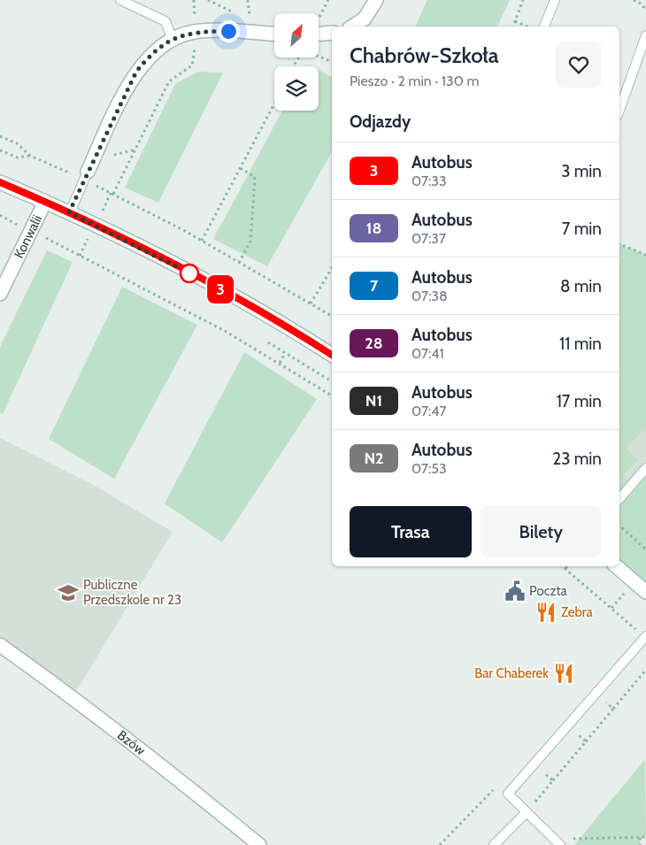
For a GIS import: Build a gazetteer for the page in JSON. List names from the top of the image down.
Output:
{
  "streets": {
    "street": ["Konwalii", "Bzów"]
  },
  "places": {
    "public building": ["Poczta"],
    "school or university": ["Publiczne Przedszkole nr 23"],
    "restaurant": ["Zebra", "Bar Chaberek"]
  },
  "lines": ["bus line 3"],
  "north": "top right",
  "page": {
    "on_map": "3",
    "heading": [
      ["Chabrów-Szkoła", "Pieszo · 2 min · 130 m"],
      "Odjazdy"
    ],
    "list": [
      {
        "mark": "3",
        "name": "Autobus",
        "note": "07:33",
        "value": "3 min"
      },
      {
        "mark": "18",
        "name": "Autobus",
        "note": "07:37",
        "value": "7 min"
      },
      {
        "mark": "7",
        "name": "Autobus",
        "note": "07:38",
        "value": "8 min"
      },
      {
        "mark": "28",
        "name": "Autobus",
        "note": "07:41",
        "value": "11 min"
      },
      {
        "mark": "N1",
        "name": "Autobus",
        "note": "07:47",
        "value": "17 min"
      },
      {
        "mark": "N2",
        "name": "Autobus",
        "note": "07:53",
        "value": "23 min"
      }
    ],
    "buttons": ["Trasa", "Bilety"]
  }
}
